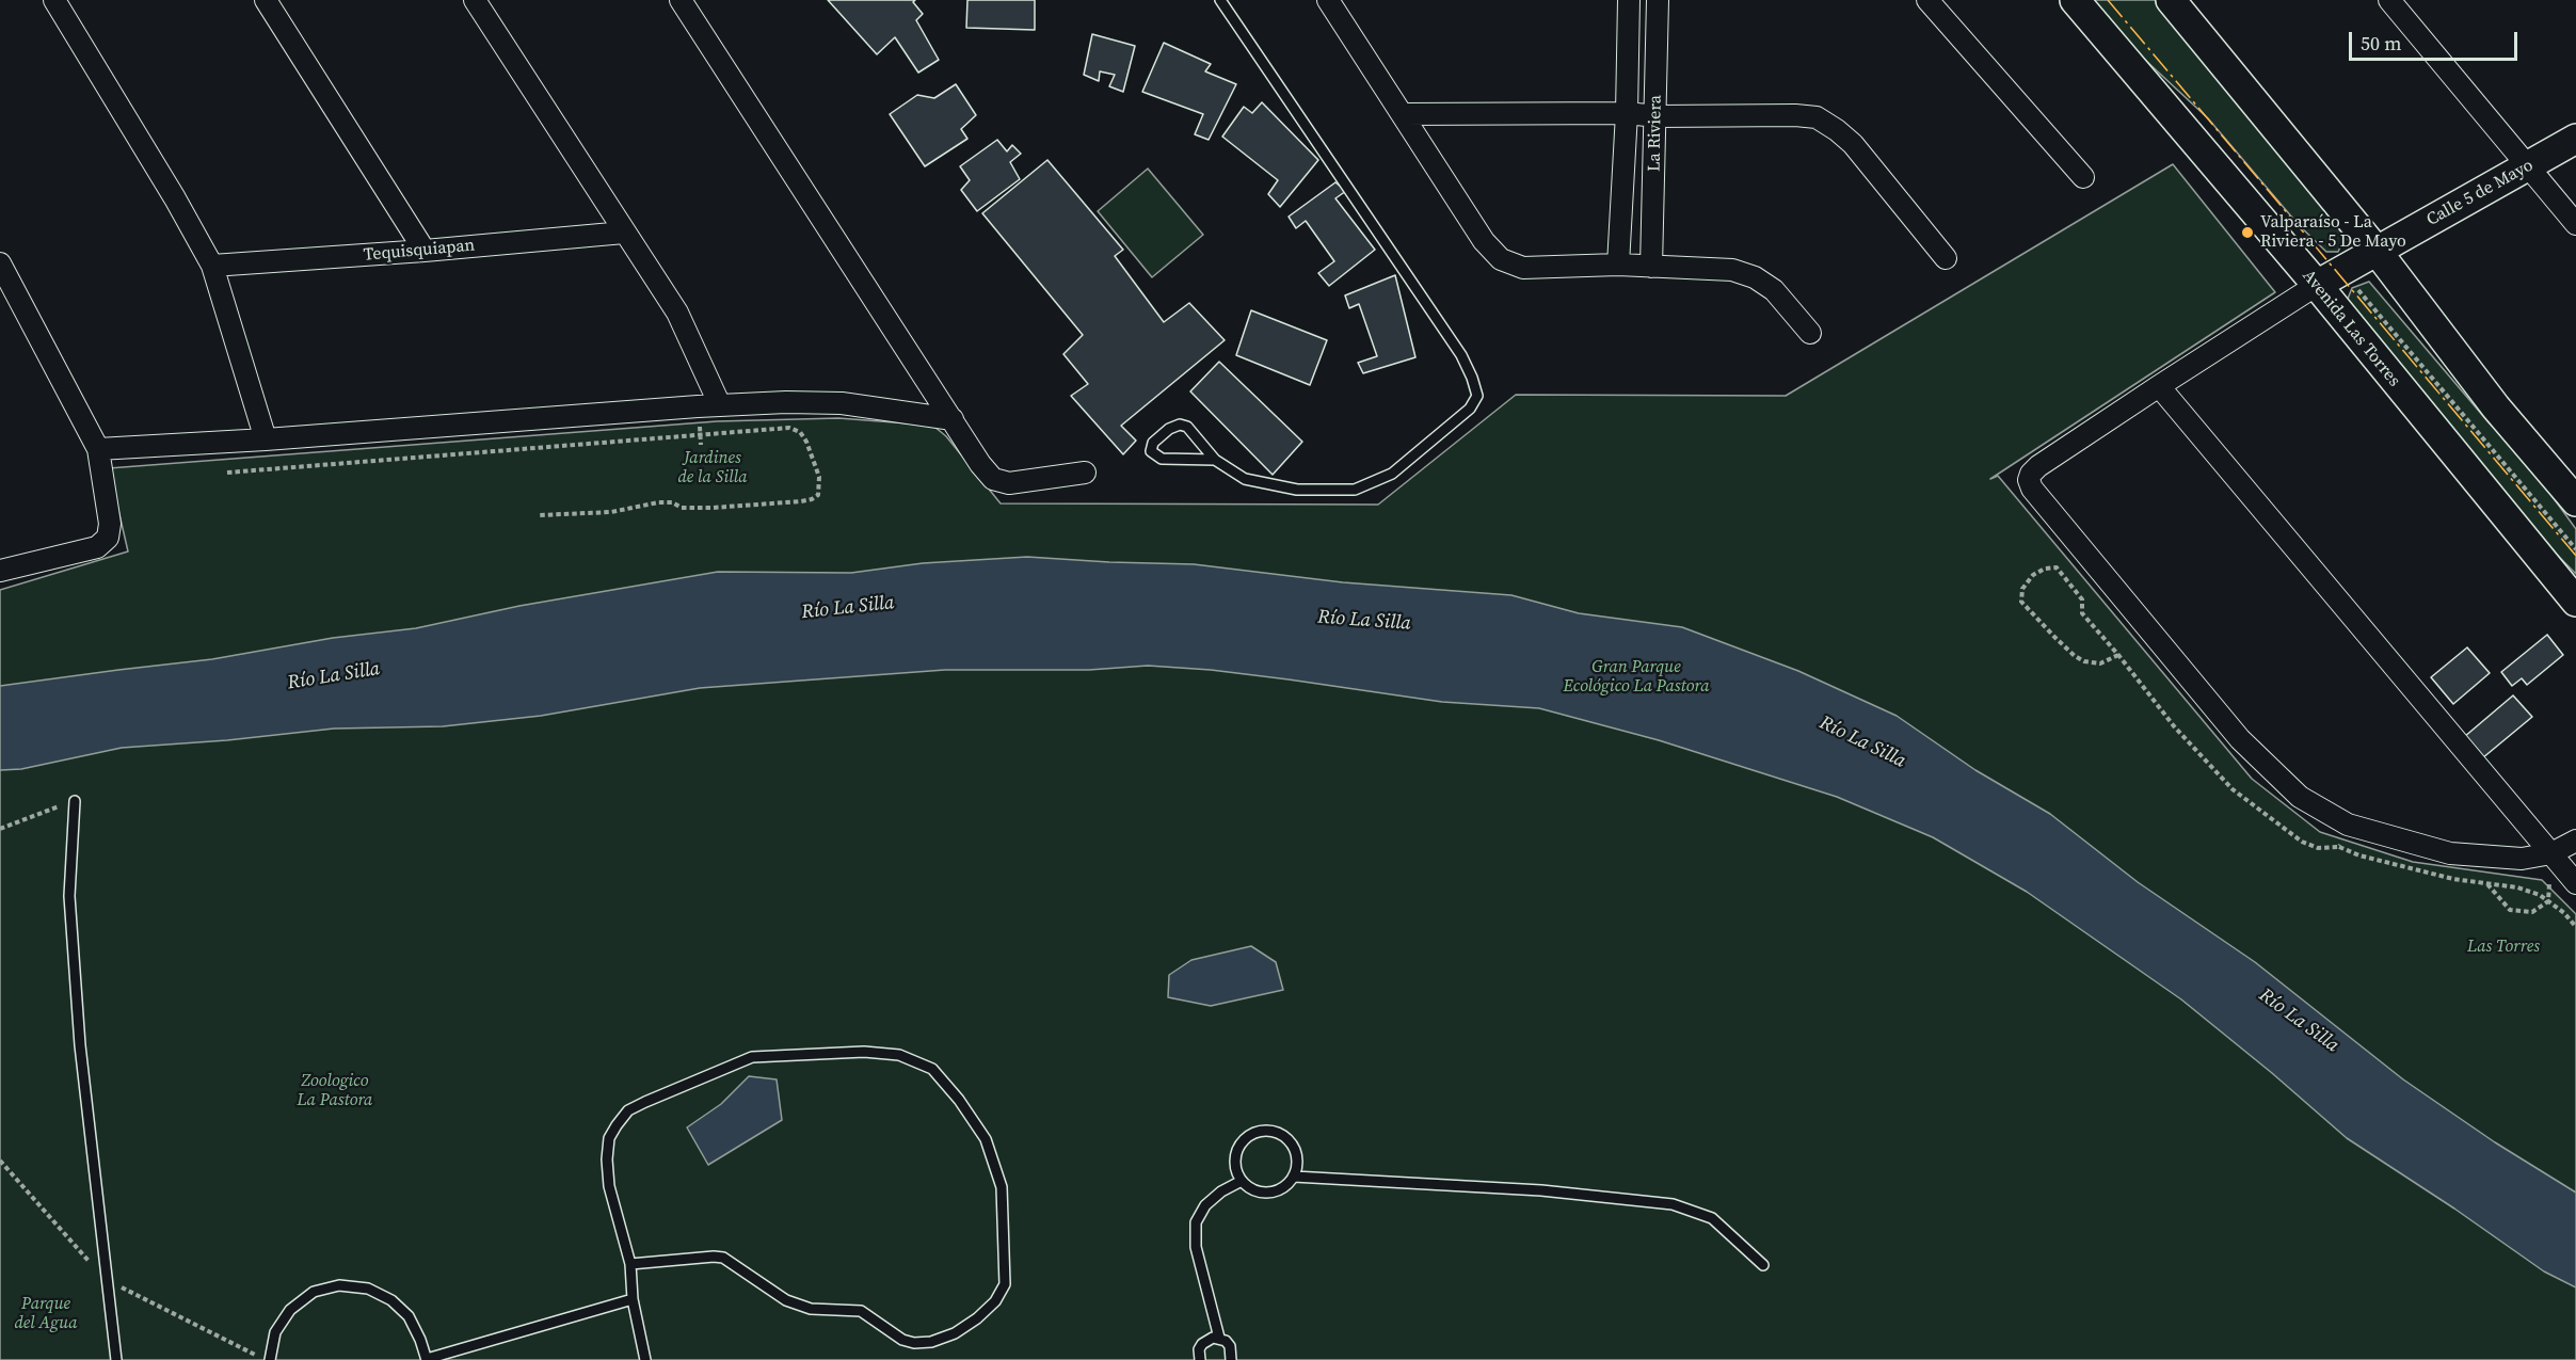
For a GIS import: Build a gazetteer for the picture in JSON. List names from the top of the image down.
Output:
{
  "streets": {
    "main road": ["Calle 5 de Mayo", "Avenida Las Torres"],
    "street": ["La Riviera", "Tequisquiapan"]
  },
  "crossings": [
    ["Calle 5 de Mayo", "Avenida Las Torres"]
  ],
  "water": ["Río La Silla"],
  "parks": [
    "Jardines de la Silla",
    "Gran Parque Ecológico La Pastora",
    "Las Torres",
    "Zoologico La Pastora",
    "Parque del Agua"
  ],
  "places": ["Valparaíso - La Riviera - 5 De Mayo"],
  "scale_bar": "50 m"
}
